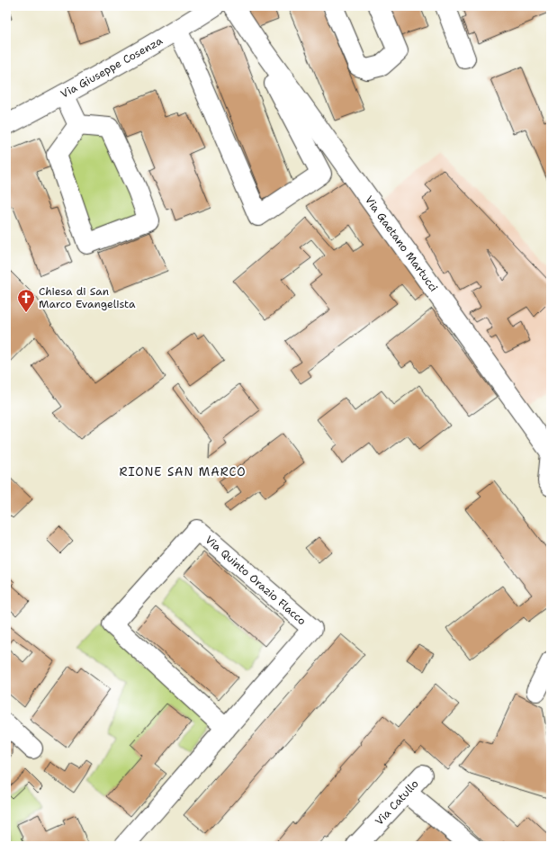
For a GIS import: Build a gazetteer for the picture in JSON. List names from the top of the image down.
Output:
{
  "streets": {
    "street": [
      "Via Giuseppe Cosenza",
      "Via Gaetano Martucci",
      "Via Quinto Orazio Flacco",
      "Via Catullo"
    ]
  },
  "districts": ["RIONE SAN MARCO"],
  "places": {
    "church": ["Chiesa di San Marco Evangelista"]
  }
}
